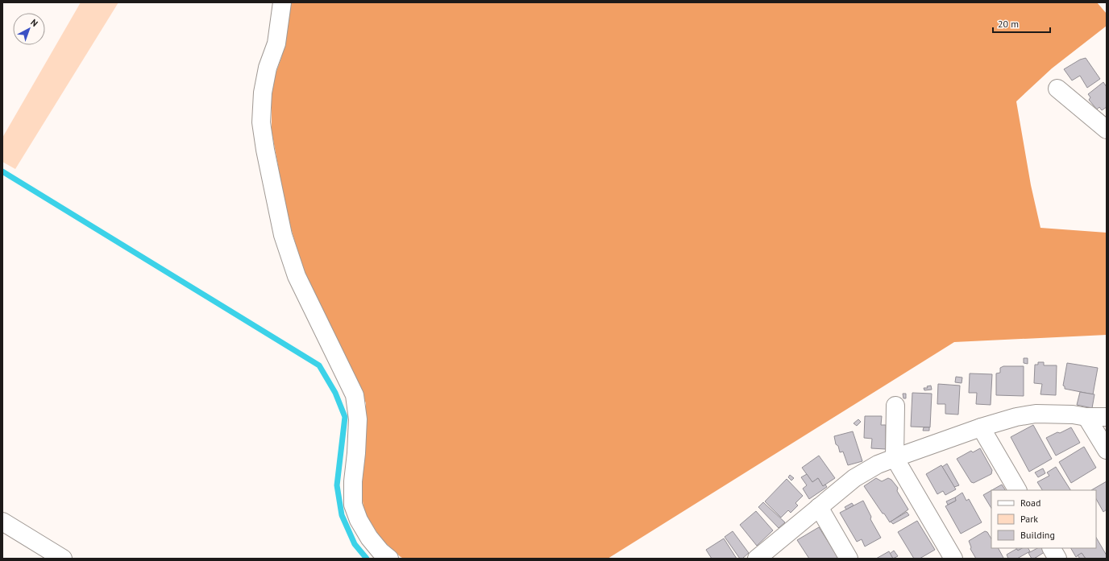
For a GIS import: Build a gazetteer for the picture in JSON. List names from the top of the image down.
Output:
{
  "legend": ["Road", "Park", "Building"],
  "scale_bar": "20 m",
  "north": "top right"
}
